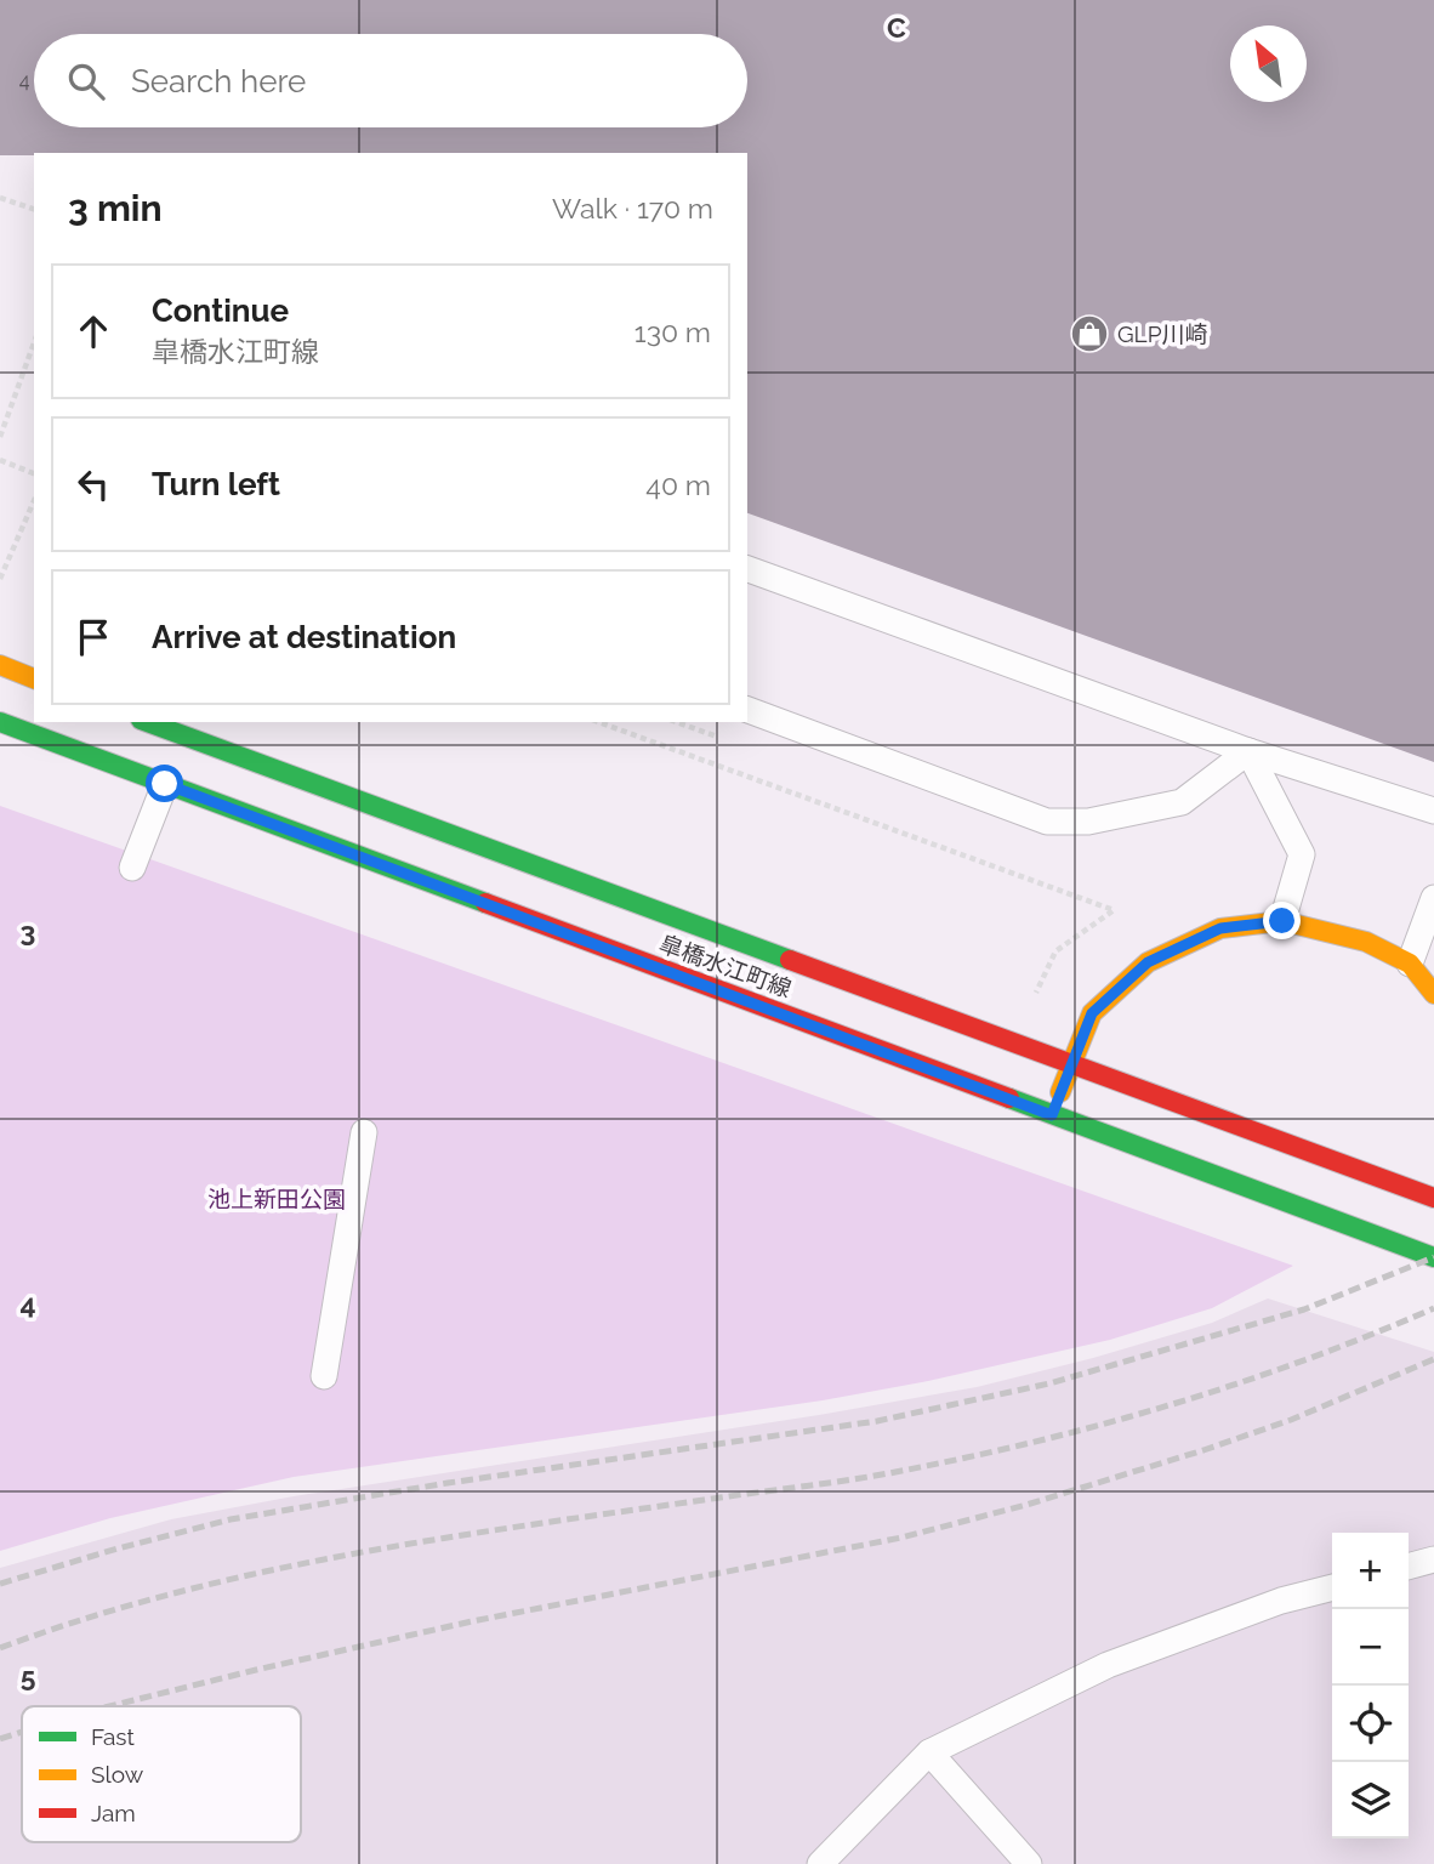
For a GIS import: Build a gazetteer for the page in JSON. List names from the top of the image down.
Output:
{
  "streets": {
    "street": ["皐橋水江町線"]
  },
  "parks": ["池上新田公園"],
  "places": {
    "shop": ["GLP川崎"]
  },
  "house_numbers": ["4"],
  "legend": ["Fast", "Slow", "Jam"],
  "north": "top left",
  "page": {
    "search": "Search here",
    "heading": ["3 min", "Walk · 170 m"],
    "list": [
      ["Continue", "皐橋水江町線", "130 m"],
      ["Turn left", "40 m"],
      "Arrive at destination"
    ],
    "map_buttons": ["+", "−"]
  },
  "grid": {
    "columns": ["C"],
    "rows": ["3", "4", "5"]
  }
}
